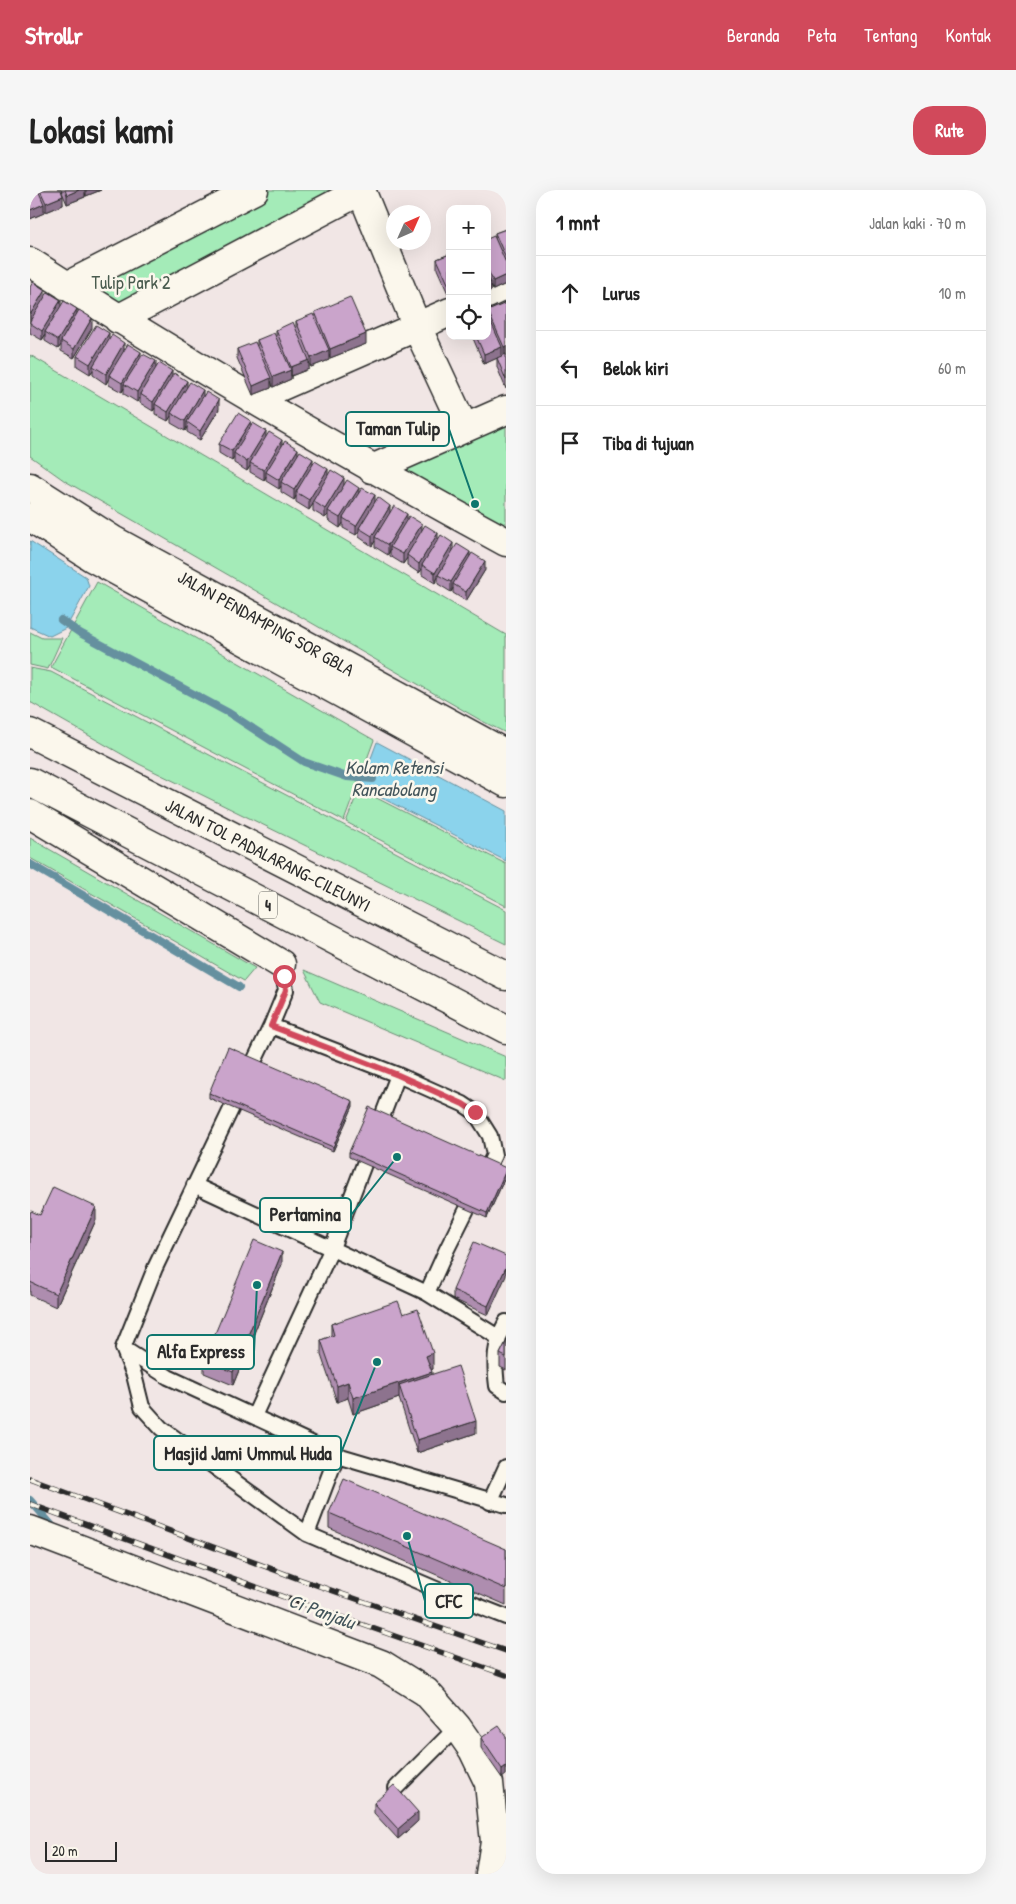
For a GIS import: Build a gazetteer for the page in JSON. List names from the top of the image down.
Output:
{
  "streets": {
    "main road": ["JALAN PENDAMPING SOR GBLA", "JALAN TOL PADALARANG–CILEUNYI", "4"]
  },
  "water": ["Kolam Retensi Rancabolang", "Ci Panjalu"],
  "parks": ["Tulip Park 2"],
  "places": [
    "Taman Tulip",
    "Pertamina",
    "Alfa Express",
    "Masjid Jami Ummul Huda",
    "CFC"
  ],
  "scale_bar": "20 m",
  "north": "top right",
  "page": {
    "header": "Strollr",
    "nav": [
      "Beranda",
      "Peta",
      "Tentang",
      "Kontak"
    ],
    "buttons": "Rute",
    "title": "Lokasi kami",
    "heading": ["1 mnt", "Jalan kaki · 70 m"],
    "map_buttons": ["+", "−"],
    "list": [
      ["Lurus", "10 m"],
      ["Belok kiri", "60 m"],
      "Tiba di tujuan"
    ],
    "scale": "20 m"
  }
}
